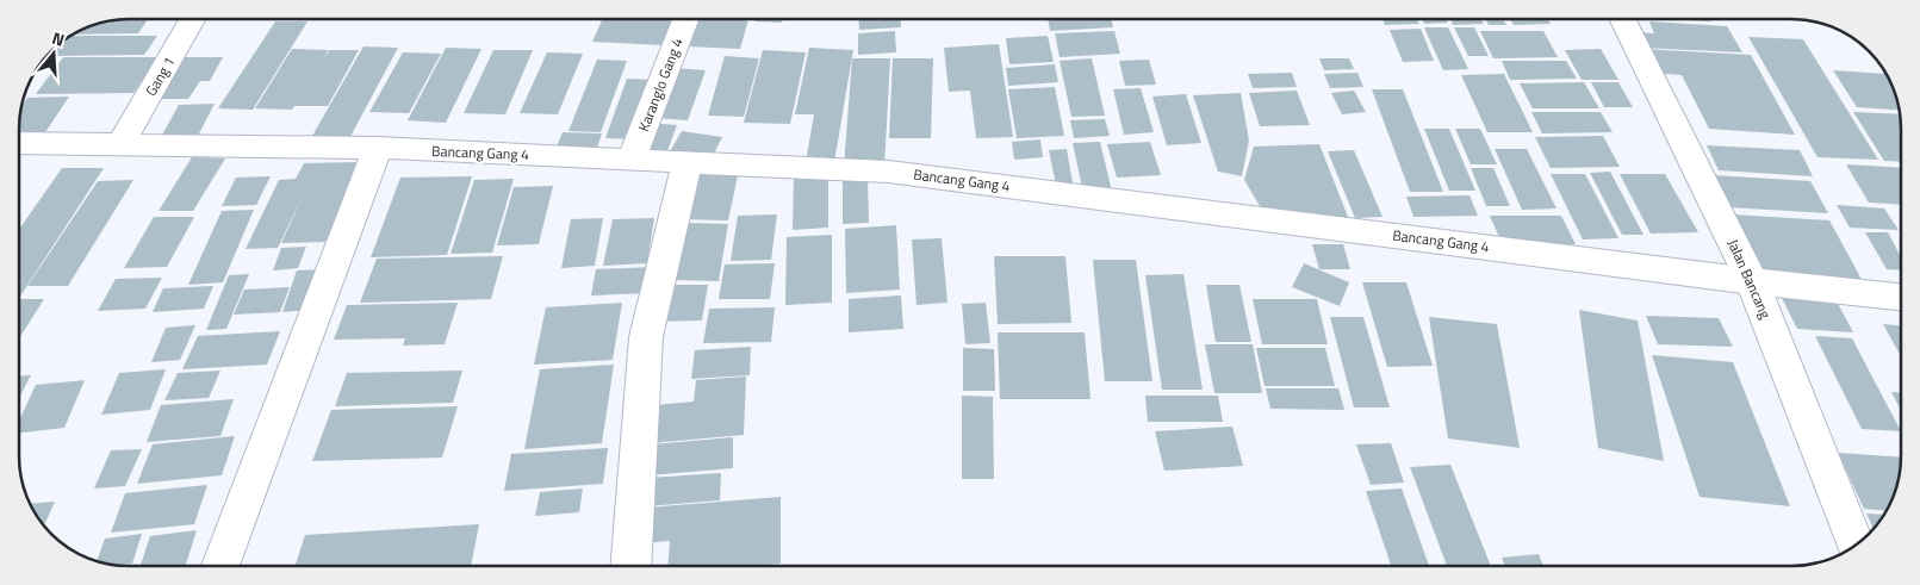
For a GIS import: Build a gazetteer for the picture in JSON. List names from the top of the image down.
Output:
{
  "streets": {
    "street": [
      "Gang 1",
      "Karanglo Gang 4",
      "Bancang Gang 4",
      "Jalan Bancang"
    ]
  },
  "crossings": [
    ["Gang 1", "Bancang Gang 4"],
    ["Karanglo Gang 4", "Bancang Gang 4"],
    ["Bancang Gang 4", "Jalan Bancang"]
  ],
  "north": "top"
}
